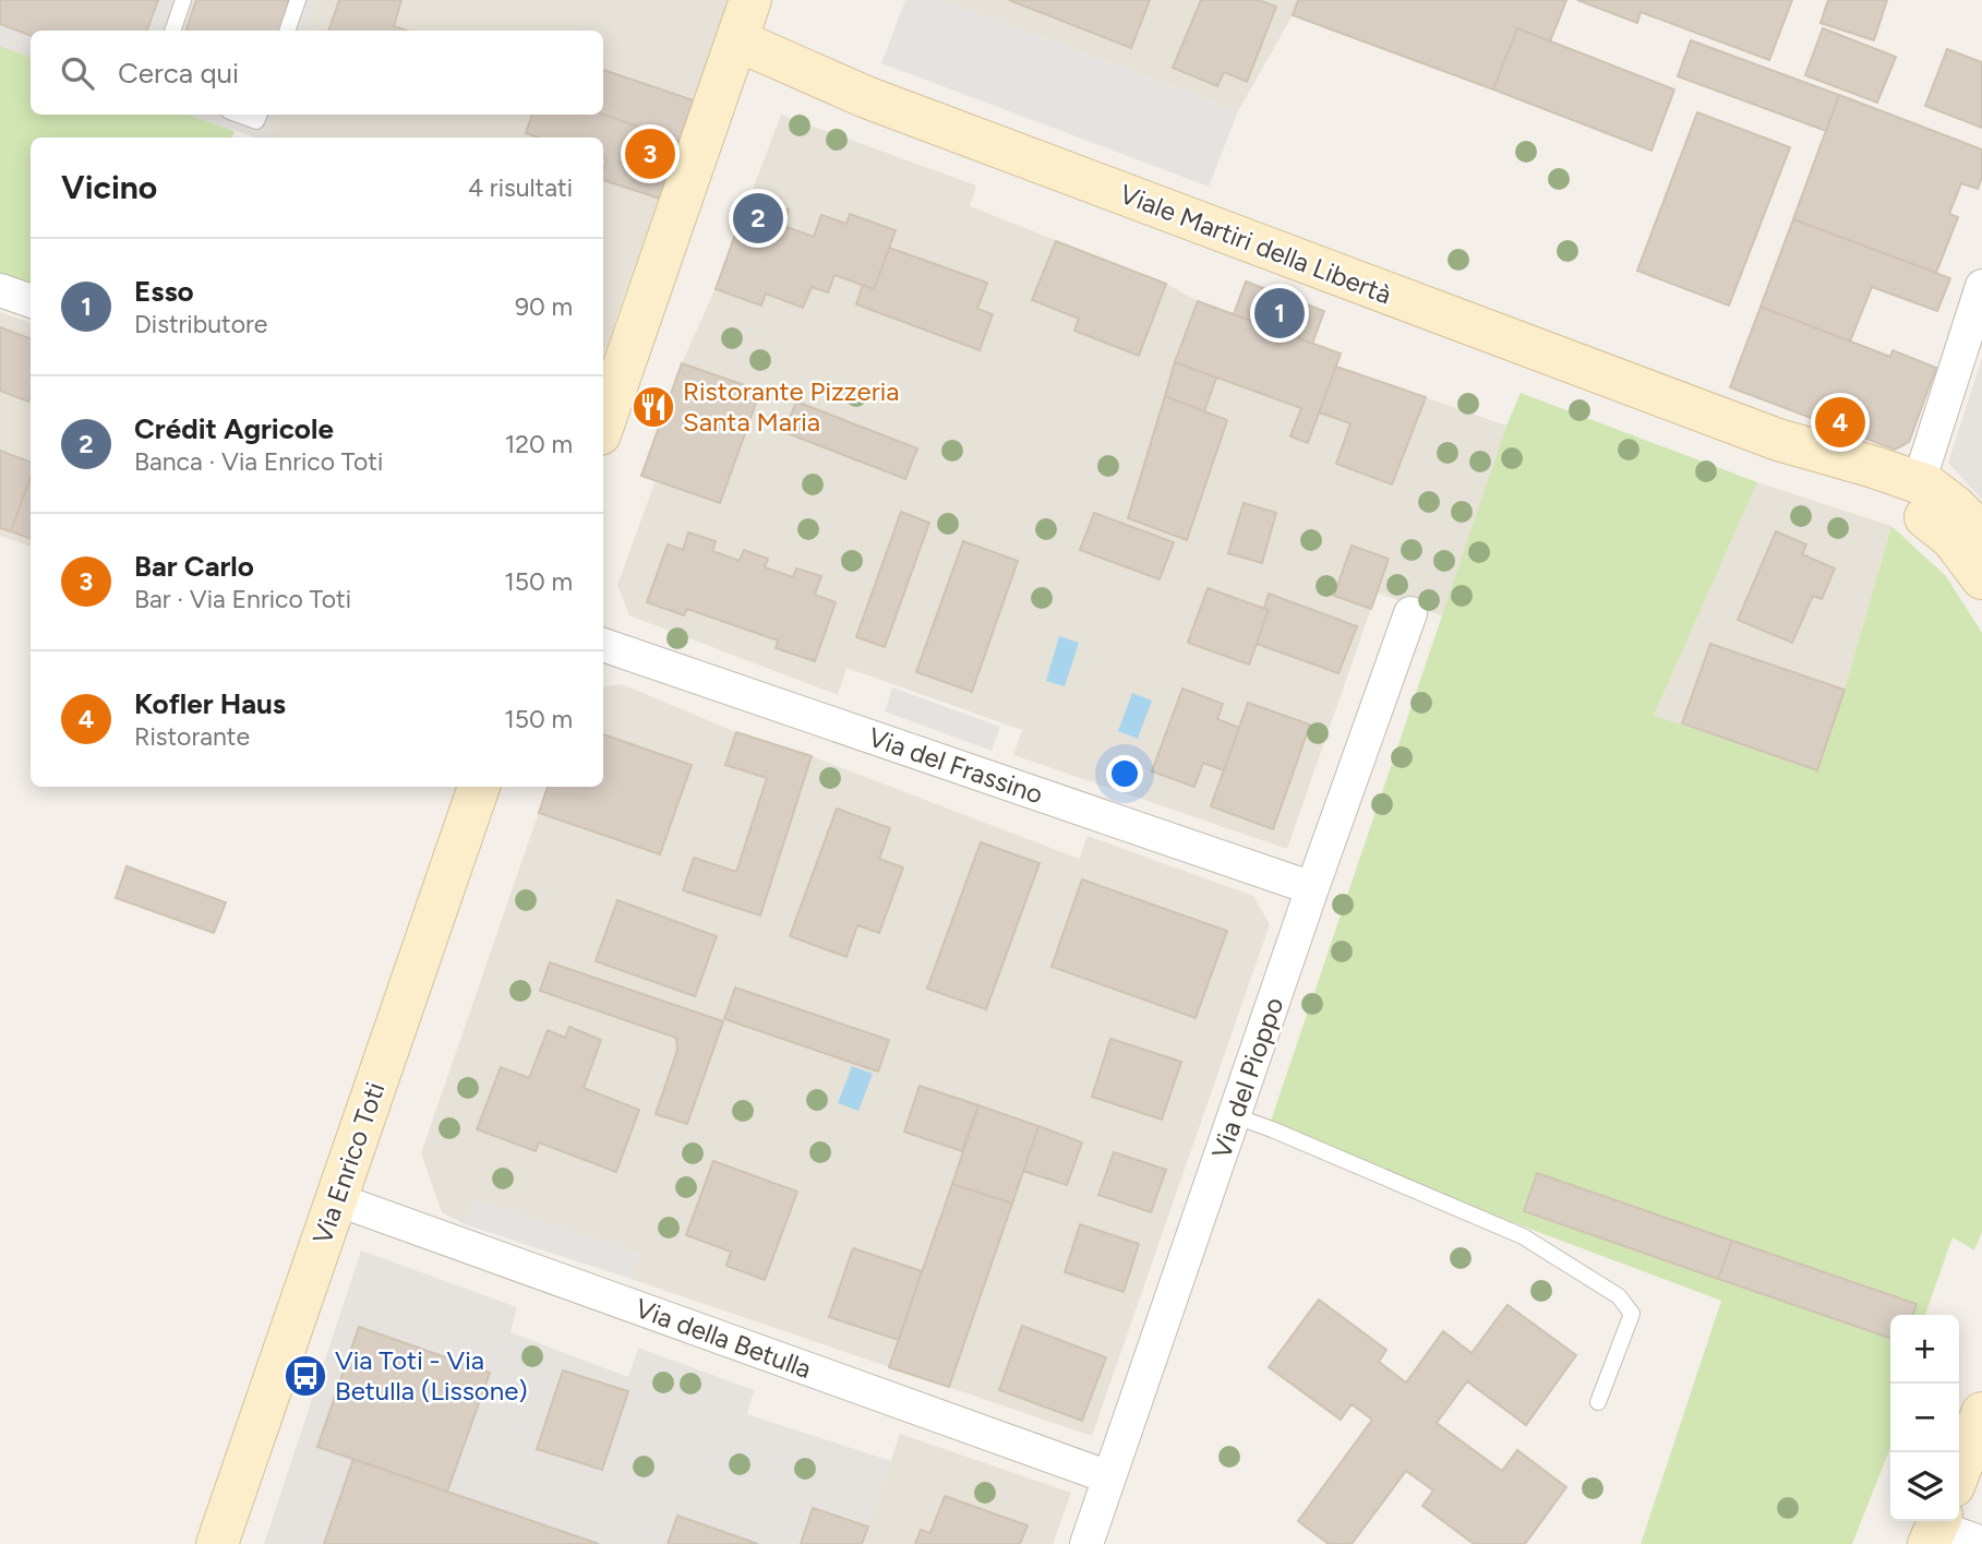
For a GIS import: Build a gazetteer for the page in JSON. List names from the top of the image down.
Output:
{
  "streets": {
    "street": [
      "Viale Martiri della Libertà",
      "Via del Frassino",
      "Via del Pioppo",
      "Via Enrico Toti",
      "Via della Betulla"
    ]
  },
  "crossings": [
    ["Via del Frassino", "Via del Pioppo"],
    ["Via del Pioppo", "Via della Betulla"],
    ["Via Enrico Toti", "Via della Betulla"]
  ],
  "places": {
    "restaurant": ["Ristorante Pizzeria Santa Maria"],
    "bus stop": ["Via Toti - Via Betulla (Lissone)"]
  },
  "page": {
    "search": "Cerca qui",
    "pins": [
      "3",
      "2",
      "1",
      "4"
    ],
    "heading": ["Vicino", "4 risultati"],
    "list": [
      {
        "mark": "1",
        "name": "Esso",
        "note": "Distributore",
        "value": "90 m"
      },
      {
        "mark": "2",
        "name": "Crédit Agricole",
        "note": "Banca · Via Enrico Toti",
        "value": "120 m"
      },
      {
        "mark": "3",
        "name": "Bar Carlo",
        "note": "Bar · Via Enrico Toti",
        "value": "150 m"
      },
      {
        "mark": "4",
        "name": "Kofler Haus",
        "note": "Ristorante",
        "value": "150 m"
      }
    ],
    "map_buttons": ["+", "−"]
  }
}
